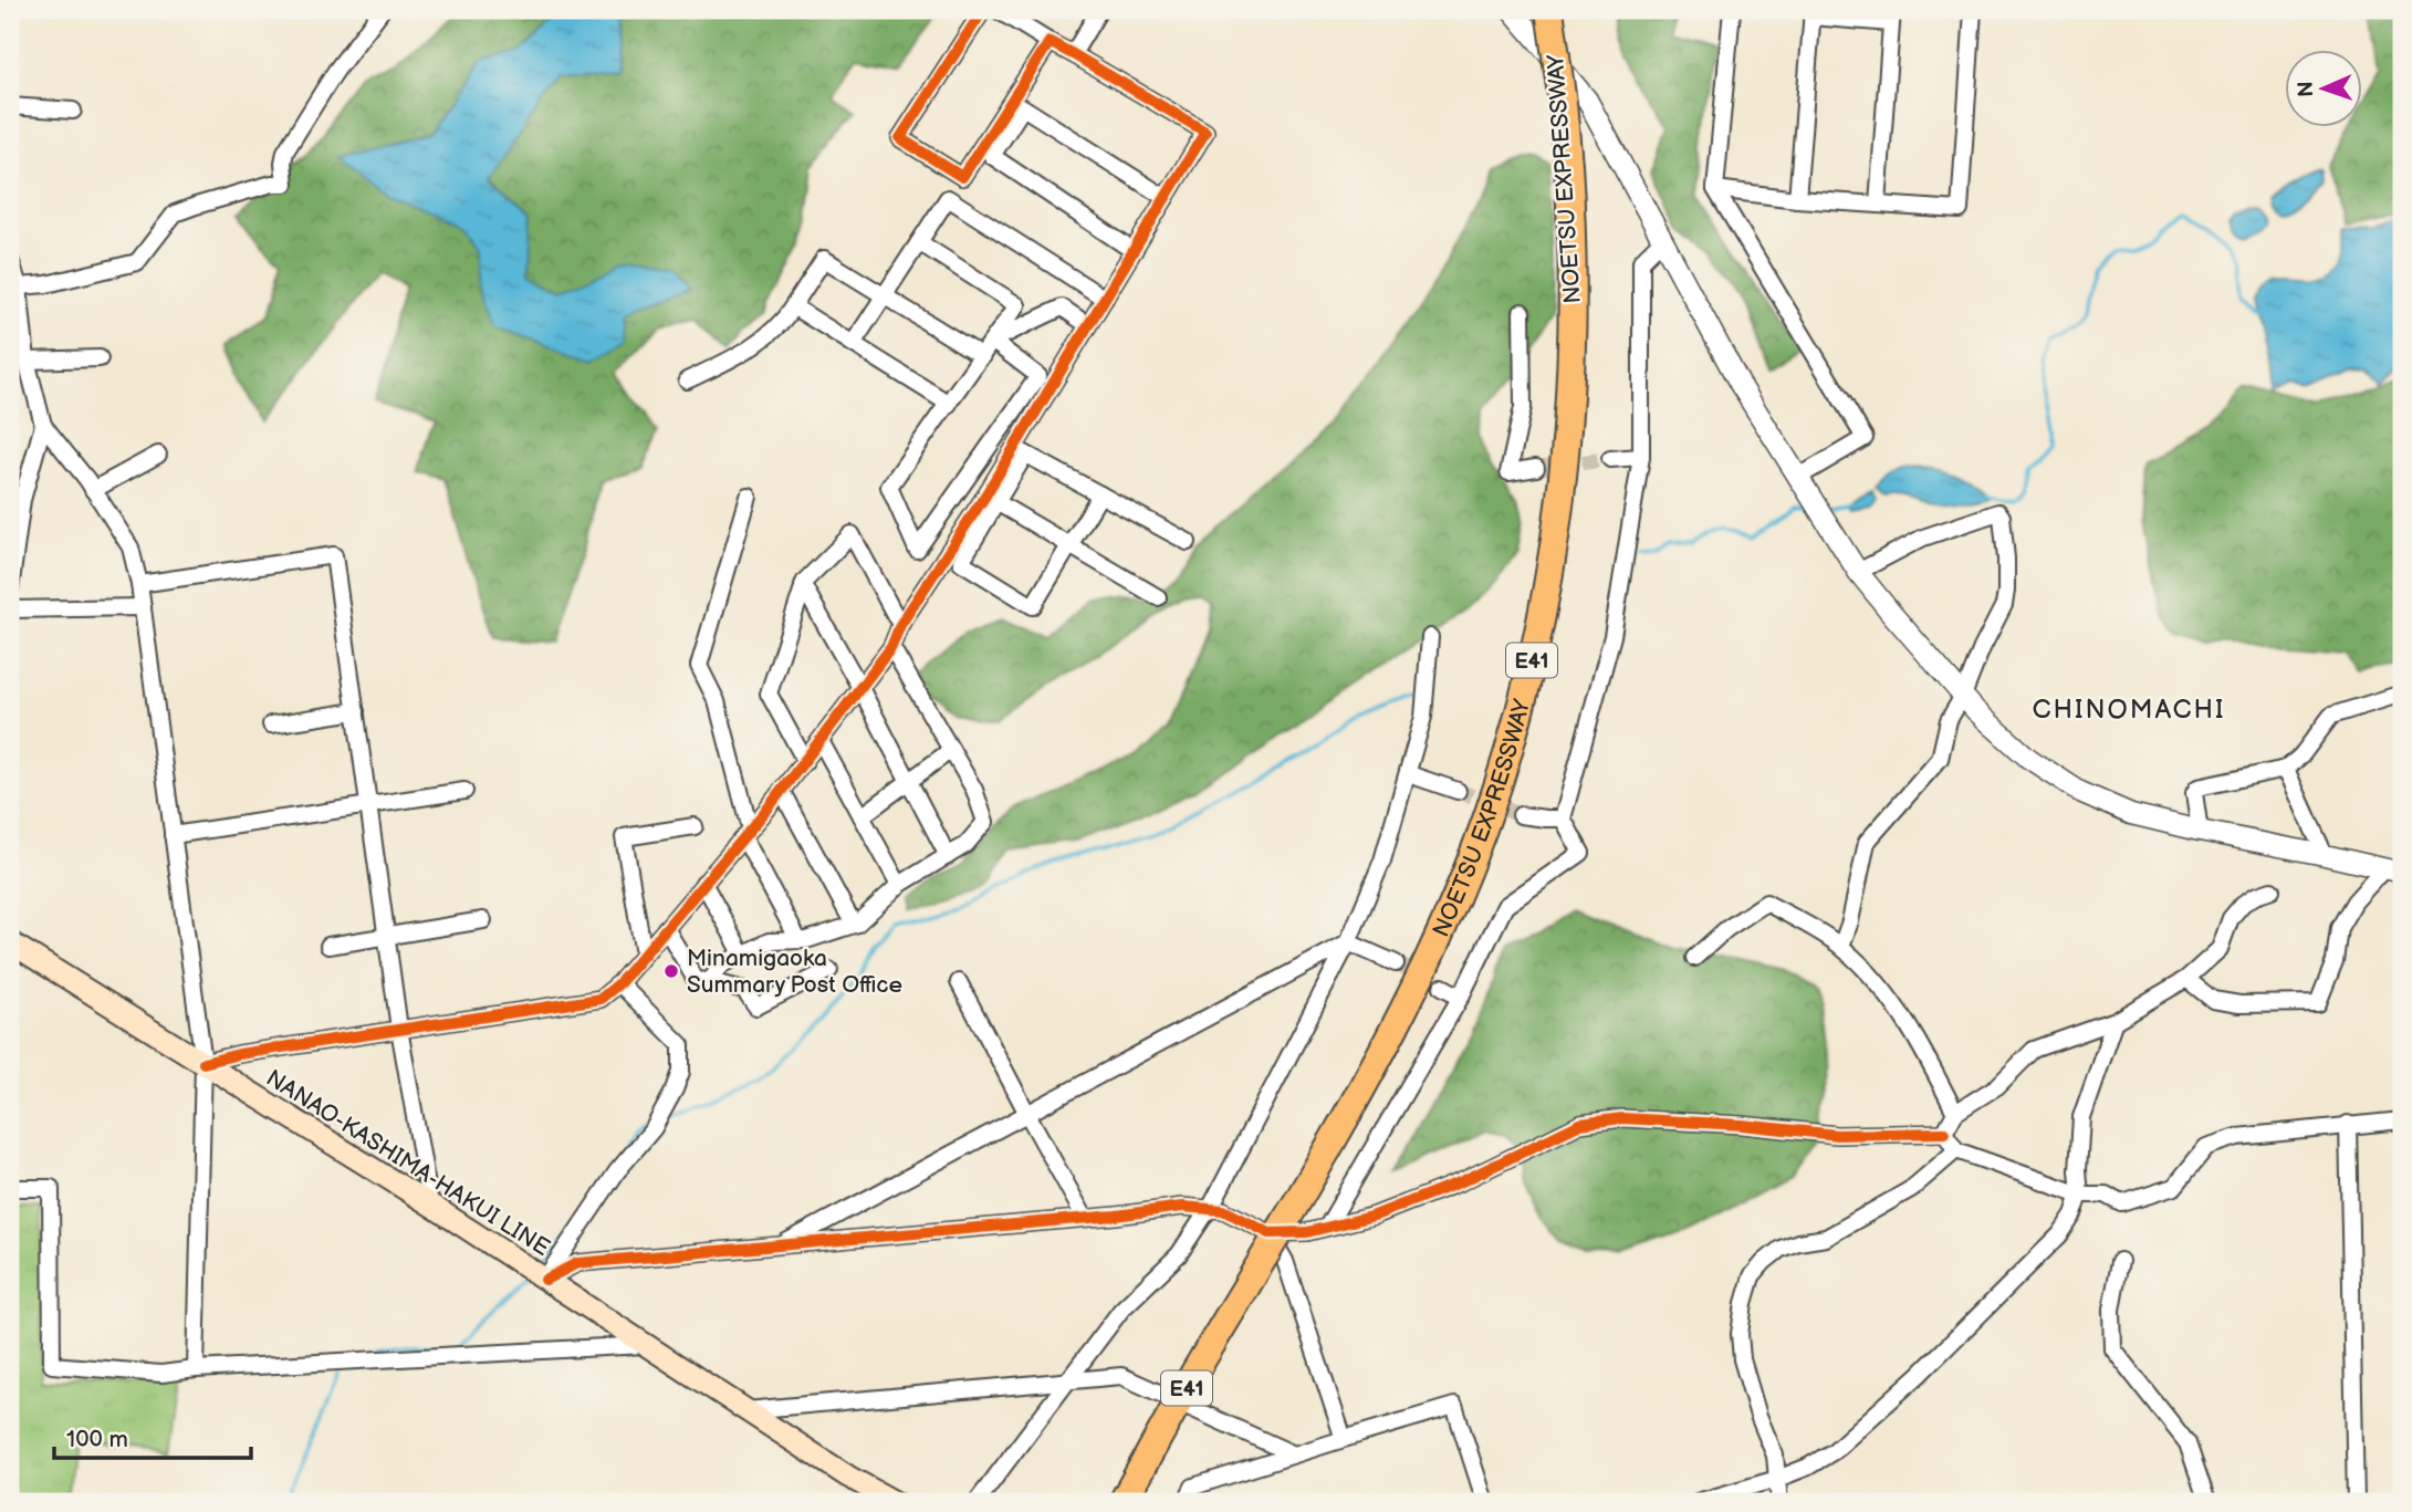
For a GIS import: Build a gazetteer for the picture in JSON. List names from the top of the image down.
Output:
{
  "streets": {
    "highway": ["NOETSU EXPRESSWAY", "E41"],
    "main road": ["NANAO-KASHIMA-HAKUI LINE"]
  },
  "districts": ["CHINOMACHI"],
  "places": ["Minamigaoka Summary Post Office"],
  "scale_bar": "100 m",
  "north": "left"
}
